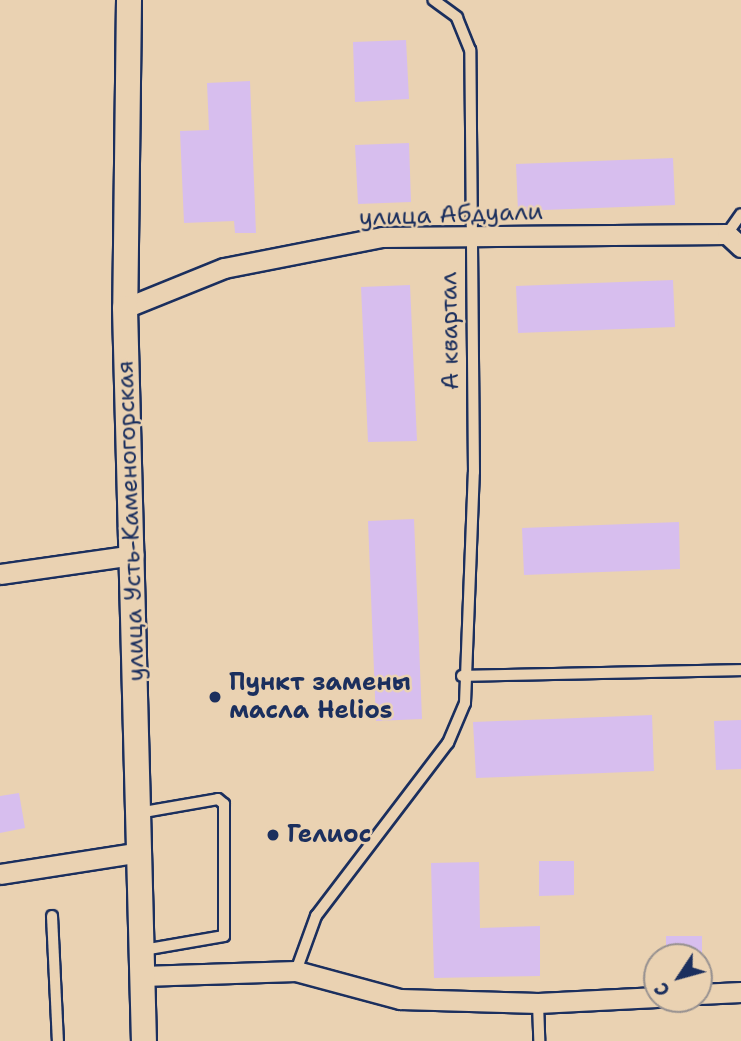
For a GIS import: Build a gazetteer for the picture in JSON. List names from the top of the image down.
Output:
{
  "streets": {
    "street": ["улица Абдуали", "улица Усть-Каменогорская"],
    "lane": ["А квартал"]
  },
  "crossings": [
    ["улица Абдуали", "А квартал"],
    ["улица Абдуали", "улица Усть-Каменогорская"]
  ],
  "places": ["Пункт замены масла Helios", "Гелиос"],
  "north": "bottom left"
}
